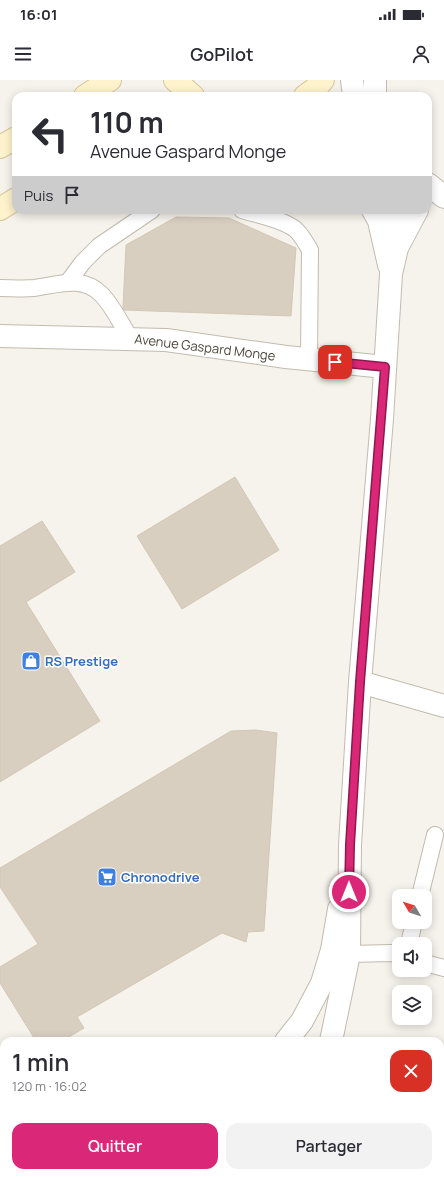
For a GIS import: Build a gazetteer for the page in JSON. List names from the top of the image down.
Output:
{
  "streets": {
    "street": ["Avenue Gaspard Monge"]
  },
  "places": {
    "shop": ["RS Prestige"],
    "supermarket": ["Chronodrive"]
  },
  "north": "top left",
  "page": {
    "status": "16:01",
    "header": "GoPilot",
    "turn": ["110 m", "Avenue Gaspard Monge"],
    "then": "Puis",
    "heading": ["1 min", "120 m · 16:02"],
    "buttons": ["Quitter", "Partager"]
  }
}
